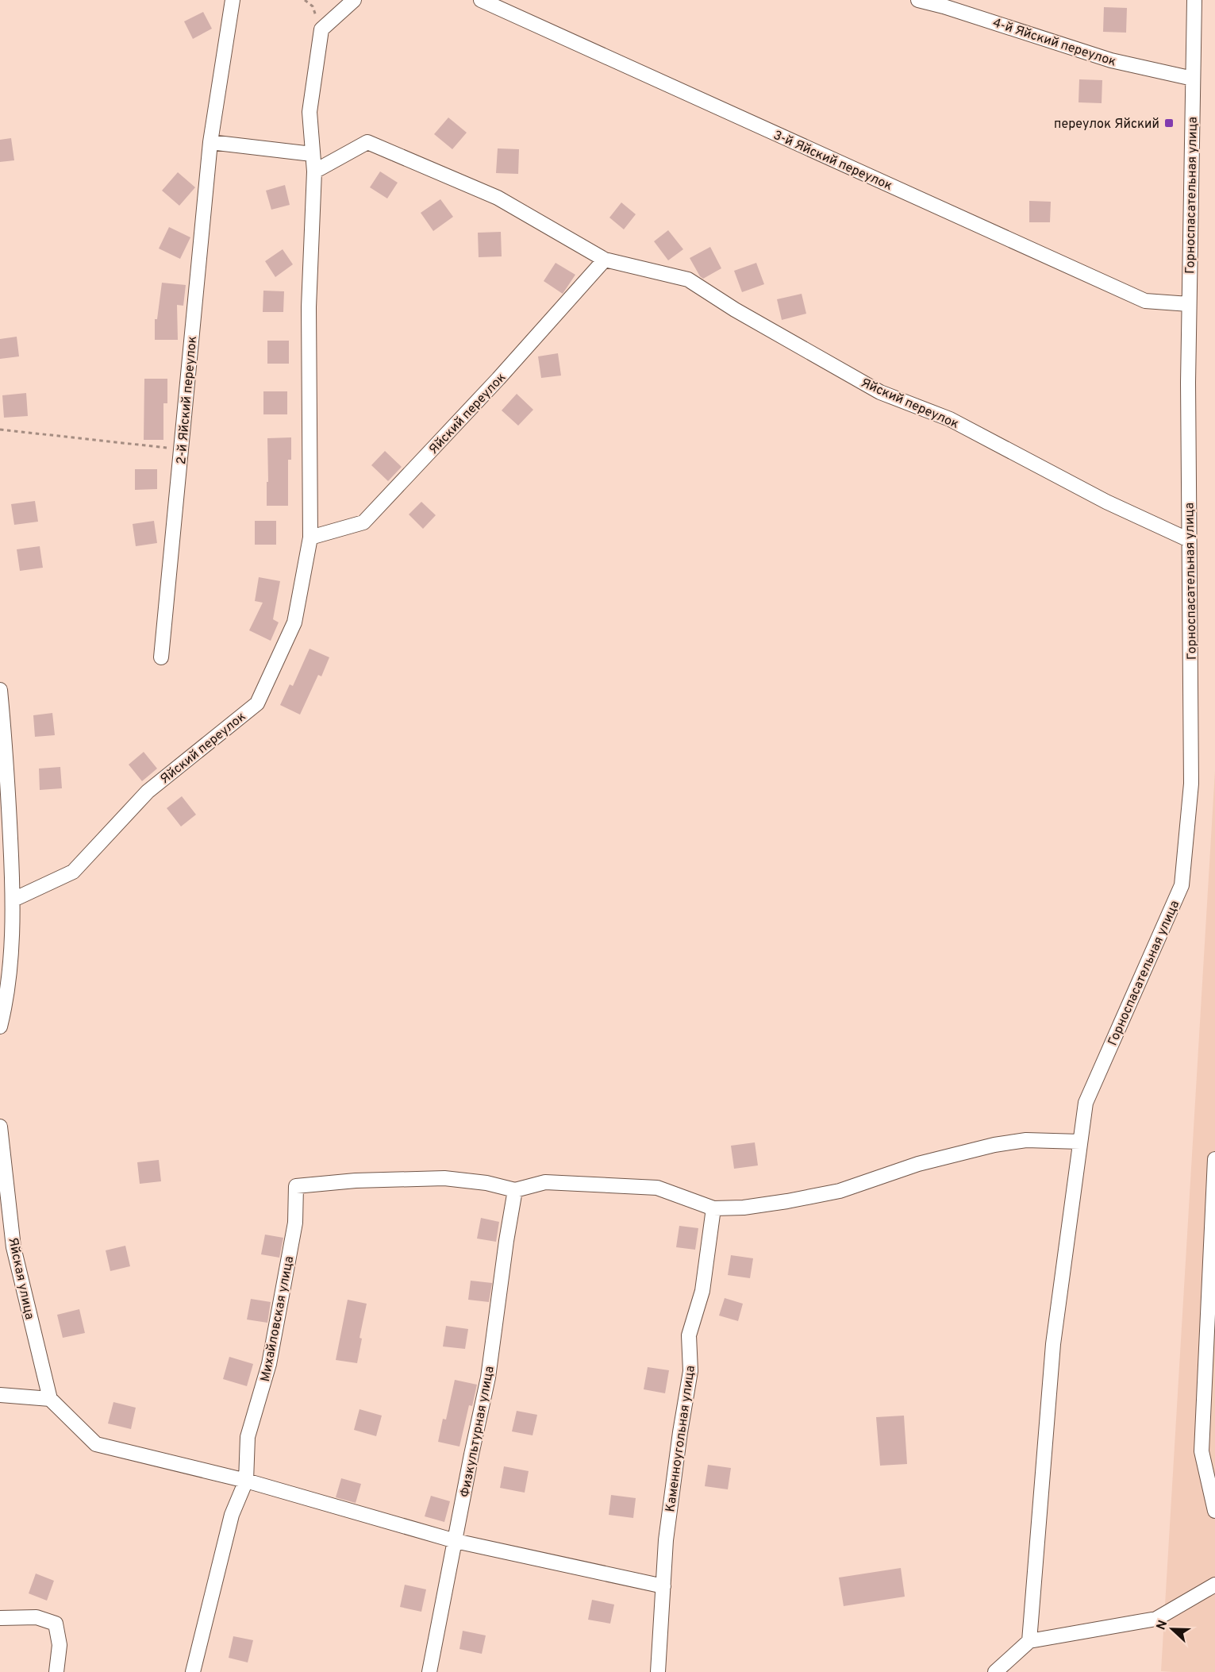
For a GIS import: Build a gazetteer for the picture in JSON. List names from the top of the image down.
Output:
{
  "streets": {
    "street": [
      "4-й Яйский переулок",
      "3-й Яйский переулок",
      "Горноспасательная улица",
      "2-й Яйский переулок",
      "Яйский переулок",
      "Яйская улица",
      "Михайловская улица",
      "Физкультурная улица",
      "Каменноугольная улица"
    ]
  },
  "crossings": [
    ["4-й Яйский переулок", "Горноспасательная улица"],
    ["3-й Яйский переулок", "Горноспасательная улица"],
    ["Горноспасательная улица", "Яйский переулок"],
    ["Михайловская улица", "Физкультурная улица"]
  ],
  "places": {
    "transit": ["переулок Яйский"]
  },
  "north": "left"
}
